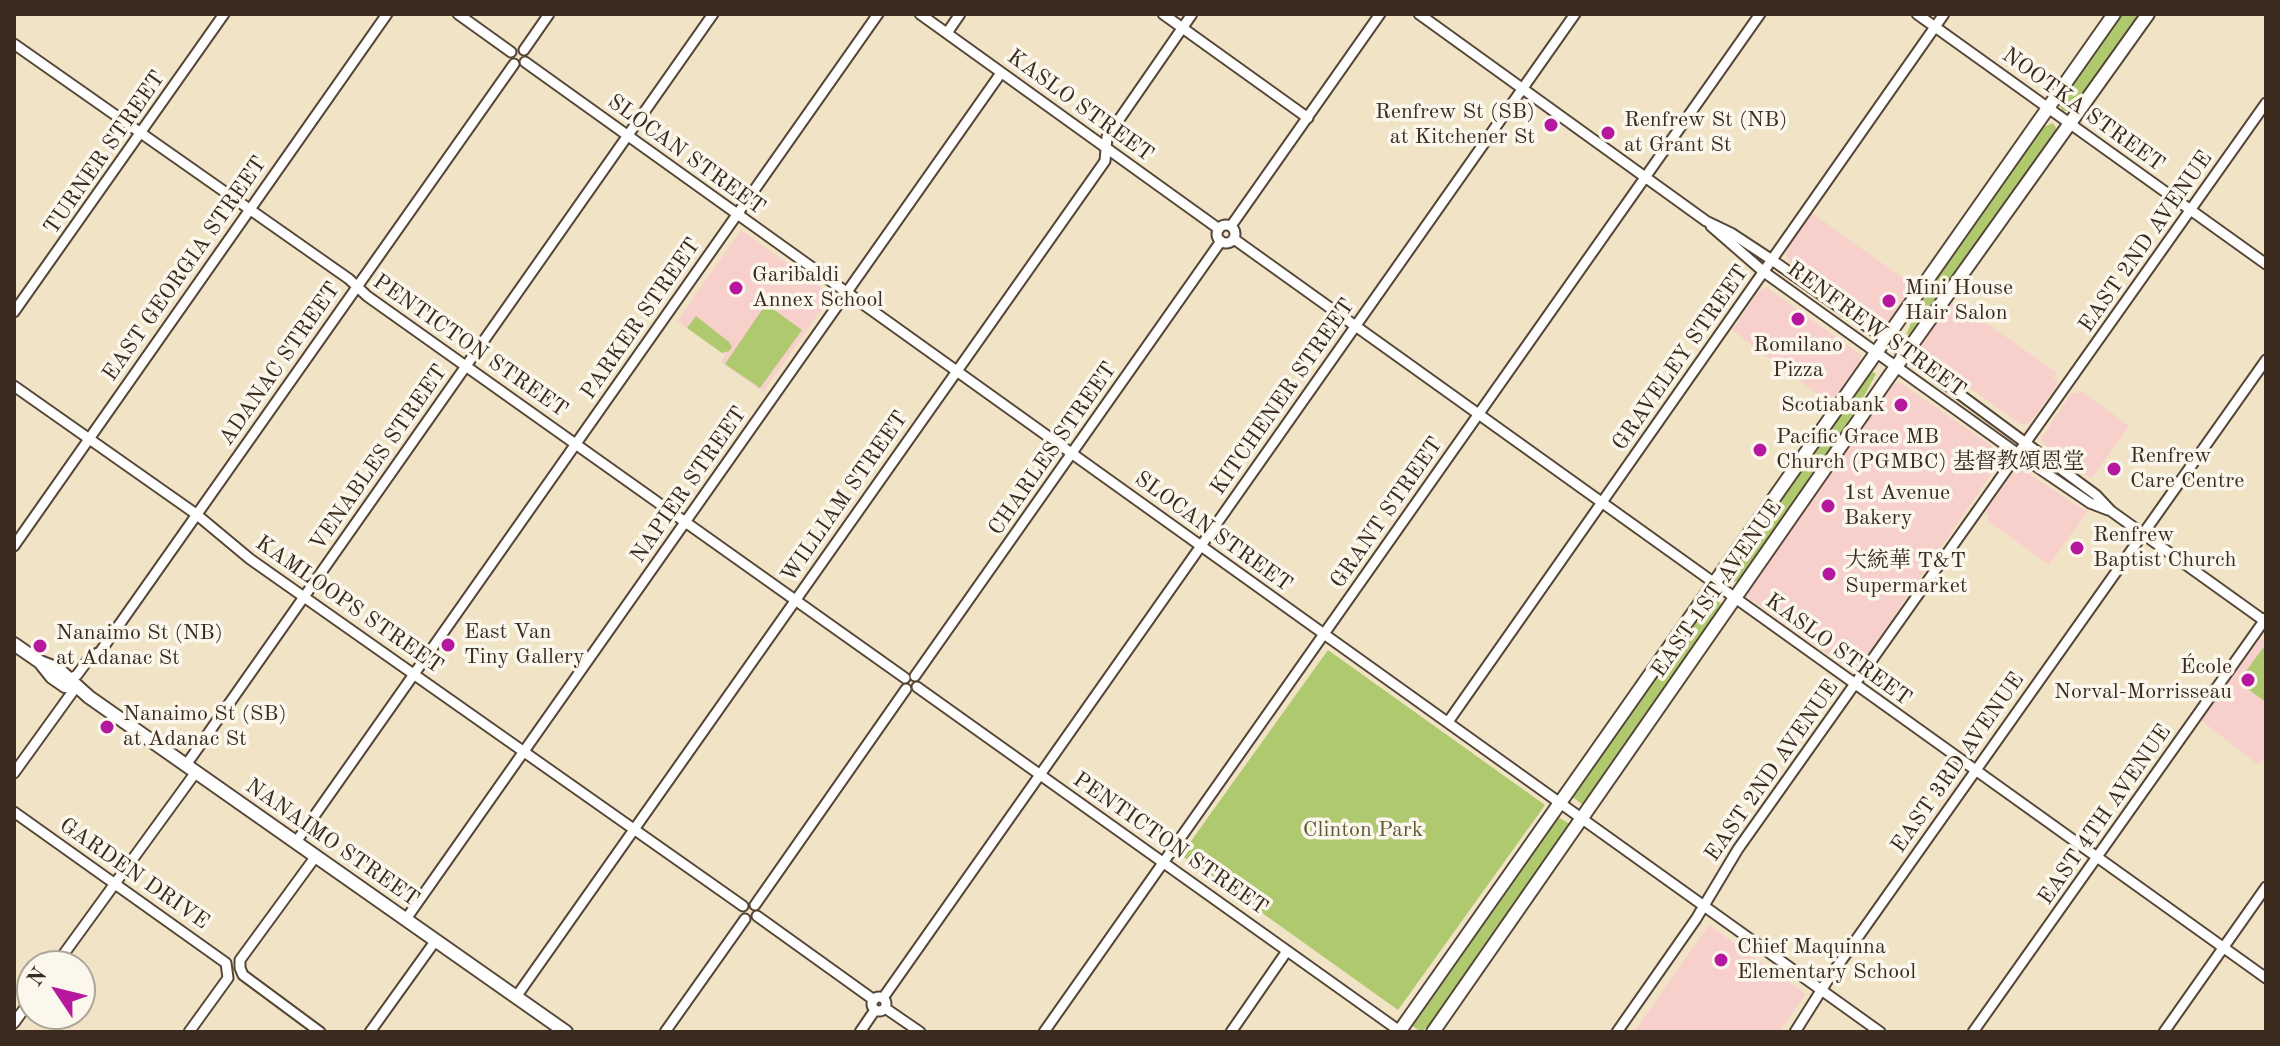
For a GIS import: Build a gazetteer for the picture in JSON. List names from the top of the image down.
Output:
{
  "streets": {
    "main road": ["EAST 1ST AVENUE", "NANAIMO STREET"],
    "street": [
      "KASLO STREET",
      "NOOTKA STREET",
      "TURNER STREET",
      "SLOCAN STREET",
      "EAST 2ND AVENUE",
      "EAST GEORGIA STREET",
      "PARKER STREET",
      "RENFREW STREET",
      "PENTICTON STREET",
      "GRAVELEY STREET",
      "ADANAC STREET",
      "KITCHENER STREET",
      "CHARLES STREET",
      "VENABLES STREET",
      "NAPIER STREET",
      "WILLIAM STREET",
      "GRANT STREET",
      "KAMLOOPS STREET",
      "EAST 3RD AVENUE",
      "EAST 4TH AVENUE",
      "GARDEN DRIVE"
    ]
  },
  "crossings": [
    ["KASLO STREET", "EAST 2ND AVENUE"],
    ["KASLO STREET", "GRAVELEY STREET"],
    ["KASLO STREET", "KITCHENER STREET"],
    ["KASLO STREET", "CHARLES STREET"],
    ["KASLO STREET", "NAPIER STREET"],
    ["KASLO STREET", "WILLIAM STREET"],
    ["KASLO STREET", "GRANT STREET"],
    ["KASLO STREET", "EAST 1ST AVENUE"],
    ["KASLO STREET", "EAST 3RD AVENUE"],
    ["KASLO STREET", "EAST 4TH AVENUE"],
    ["NOOTKA STREET", "EAST 2ND AVENUE"],
    ["NOOTKA STREET", "GRAVELEY STREET"],
    ["NOOTKA STREET", "EAST 1ST AVENUE"],
    ["TURNER STREET", "PENTICTON STREET"],
    ["SLOCAN STREET", "EAST 2ND AVENUE"],
    ["SLOCAN STREET", "PARKER STREET"],
    ["SLOCAN STREET", "GRAVELEY STREET"],
    ["SLOCAN STREET", "ADANAC STREET"],
    ["SLOCAN STREET", "KITCHENER STREET"],
    ["SLOCAN STREET", "CHARLES STREET"],
    ["SLOCAN STREET", "VENABLES STREET"],
    ["SLOCAN STREET", "NAPIER STREET"],
    ["SLOCAN STREET", "WILLIAM STREET"],
    ["SLOCAN STREET", "GRANT STREET"],
    ["SLOCAN STREET", "EAST 1ST AVENUE"],
    ["SLOCAN STREET", "EAST 3RD AVENUE"],
    ["EAST 2ND AVENUE", "RENFREW STREET"],
    ["EAST GEORGIA STREET", "PENTICTON STREET"],
    ["EAST GEORGIA STREET", "KAMLOOPS STREET"],
    ["PARKER STREET", "PENTICTON STREET"],
    ["PARKER STREET", "KAMLOOPS STREET"],
    ["PARKER STREET", "NANAIMO STREET"],
    ["RENFREW STREET", "GRAVELEY STREET"],
    ["RENFREW STREET", "KITCHENER STREET"],
    ["RENFREW STREET", "GRANT STREET"],
    ["RENFREW STREET", "EAST 1ST AVENUE"],
    ["RENFREW STREET", "EAST 3RD AVENUE"],
    ["RENFREW STREET", "EAST 4TH AVENUE"],
    ["PENTICTON STREET", "ADANAC STREET"],
    ["PENTICTON STREET", "KITCHENER STREET"],
    ["PENTICTON STREET", "CHARLES STREET"],
    ["PENTICTON STREET", "VENABLES STREET"],
    ["PENTICTON STREET", "NAPIER STREET"],
    ["PENTICTON STREET", "WILLIAM STREET"],
    ["PENTICTON STREET", "GRANT STREET"],
    ["PENTICTON STREET", "EAST 1ST AVENUE"],
    ["ADANAC STREET", "KAMLOOPS STREET"],
    ["ADANAC STREET", "NANAIMO STREET"],
    ["CHARLES STREET", "KAMLOOPS STREET"],
    ["VENABLES STREET", "KAMLOOPS STREET"],
    ["VENABLES STREET", "NANAIMO STREET"],
    ["VENABLES STREET", "GARDEN DRIVE"],
    ["NAPIER STREET", "KAMLOOPS STREET"],
    ["NAPIER STREET", "NANAIMO STREET"],
    ["WILLIAM STREET", "KAMLOOPS STREET"],
    ["WILLIAM STREET", "NANAIMO STREET"]
  ],
  "parks": ["Clinton Park"],
  "places": [
    "Renfrew St (SB) at Kitchener St",
    "Renfrew St (NB) at Grant St",
    "Garibaldi Annex School",
    "Mini House Hair Salon",
    "Romilano Pizza",
    "Scotiabank",
    "Pacific Grace MB Church (PGMBC) 基督教頌恩堂",
    "Renfrew Care Centre",
    "1st Avenue Bakery",
    "Renfrew Baptist Church",
    "大統華 T&T Supermarket",
    "East Van Tiny Gallery",
    "Nanaimo St (NB) at Adanac St",
    "École Norval-Morrisseau",
    "Nanaimo St (SB) at Adanac St",
    "Chief Maquinna Elementary School"
  ],
  "north": "top left"
}
